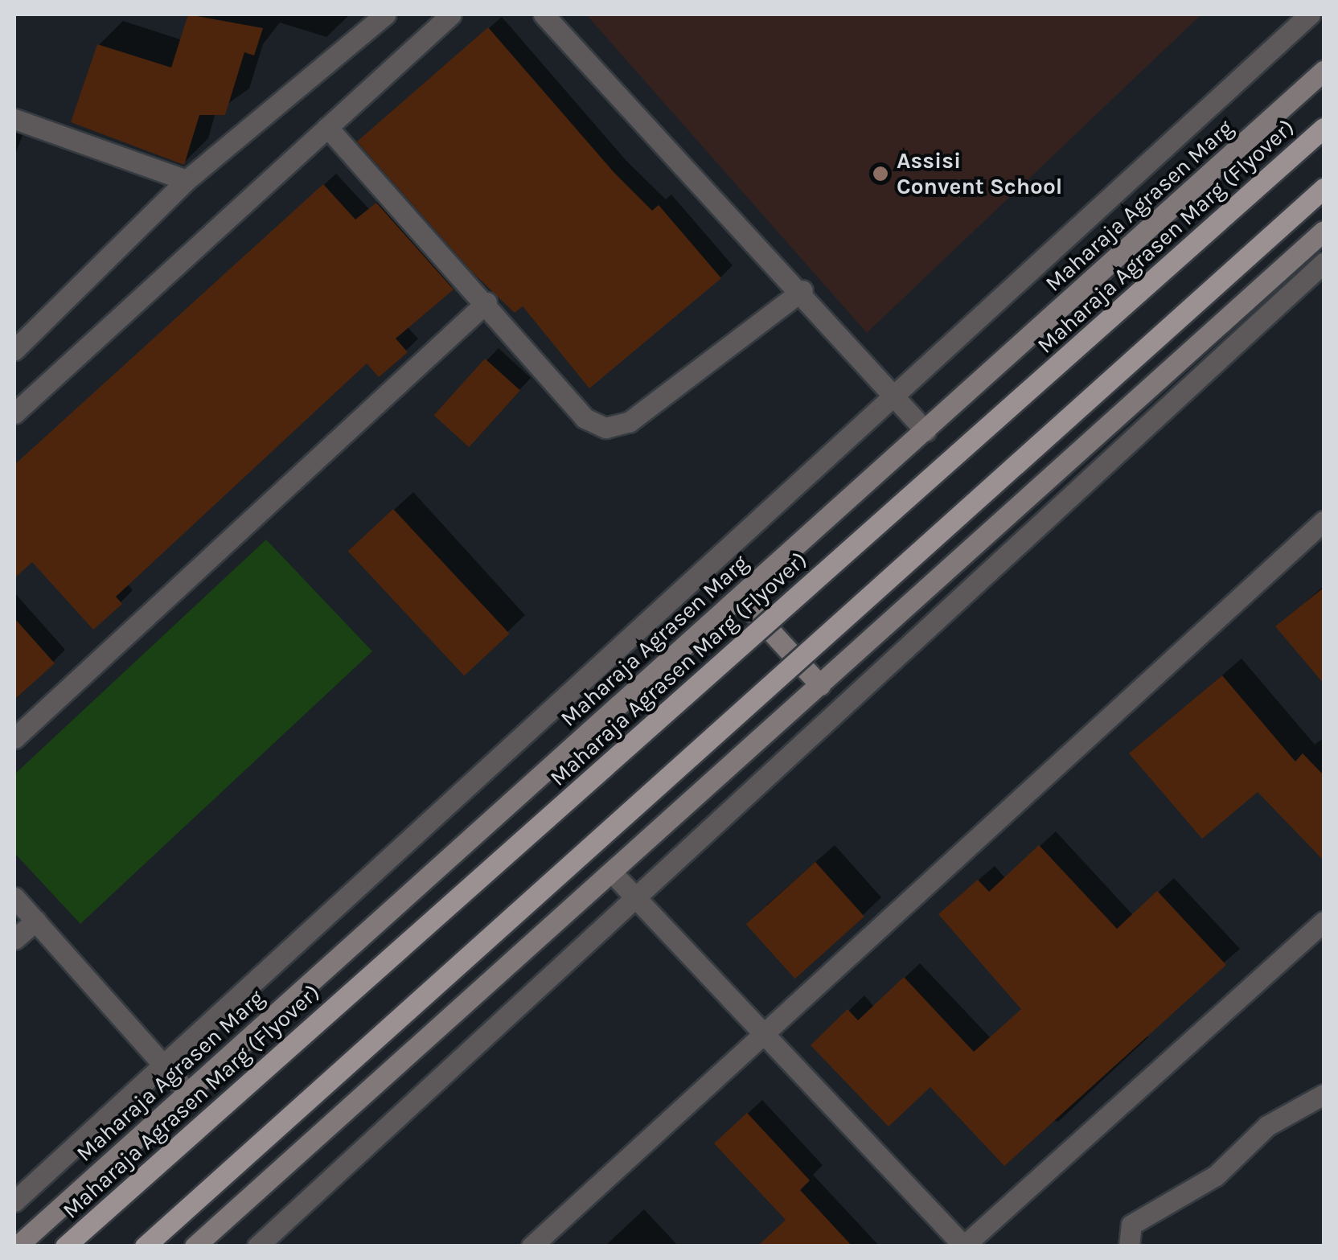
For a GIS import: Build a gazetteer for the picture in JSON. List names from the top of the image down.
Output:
{
  "streets": {
    "main road": ["Maharaja Agrasen Marg", "Maharaja Agrasen Marg (Flyover)"]
  },
  "places": ["Assisi Convent School"]
}
